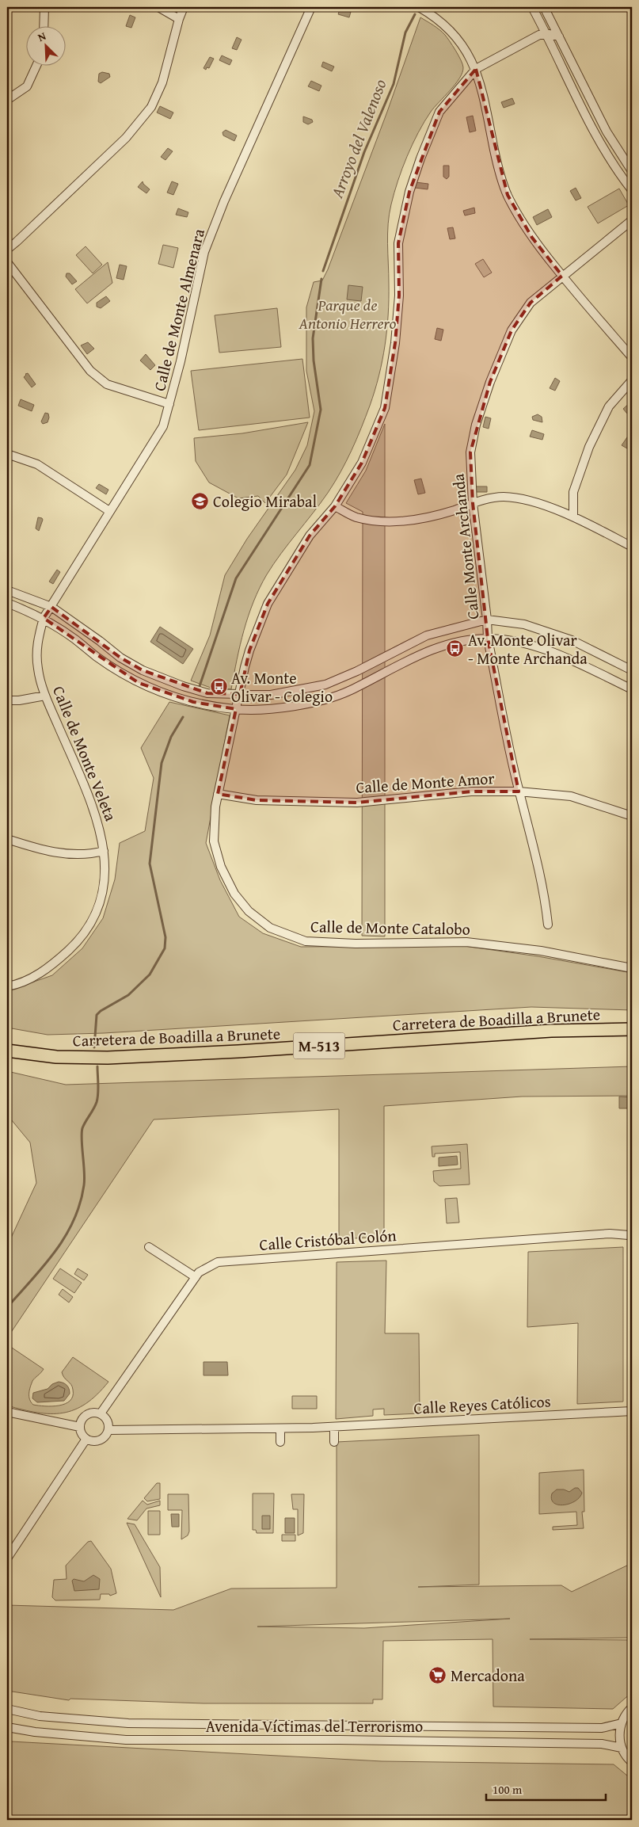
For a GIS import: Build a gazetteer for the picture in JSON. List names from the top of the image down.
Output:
{
  "streets": {
    "main road": ["Carretera de Boadilla a Brunete", "M-513"],
    "street": [
      "Calle de Monte Almenara",
      "Calle Monte Archanda",
      "Calle de Monte Veleta",
      "Calle de Monte Amor",
      "Calle de Monte Catalobo",
      "Calle Cristóbal Colón",
      "Calle Reyes Católicos",
      "Avenida Víctimas del Terrorismo"
    ]
  },
  "crossings": [
    ["Calle de Monte Almenara", "Calle de Monte Veleta"],
    ["Calle Monte Archanda", "Calle de Monte Amor"],
    ["Calle de Monte Amor", "Calle de Monte Catalobo"],
    ["Calle Cristóbal Colón", "Calle Reyes Católicos"]
  ],
  "water": ["Arroyo del Valenoso"],
  "parks": ["Parque de Antonio Herrero"],
  "places": {
    "school or university": ["Colegio Mirabal"],
    "bus stop": ["Av. Monte Olivar - Monte Archanda", "Av. Monte Olivar - Colegio"],
    "supermarket": ["Mercadona"]
  },
  "scale_bar": "100 m",
  "north": "top left"
}
